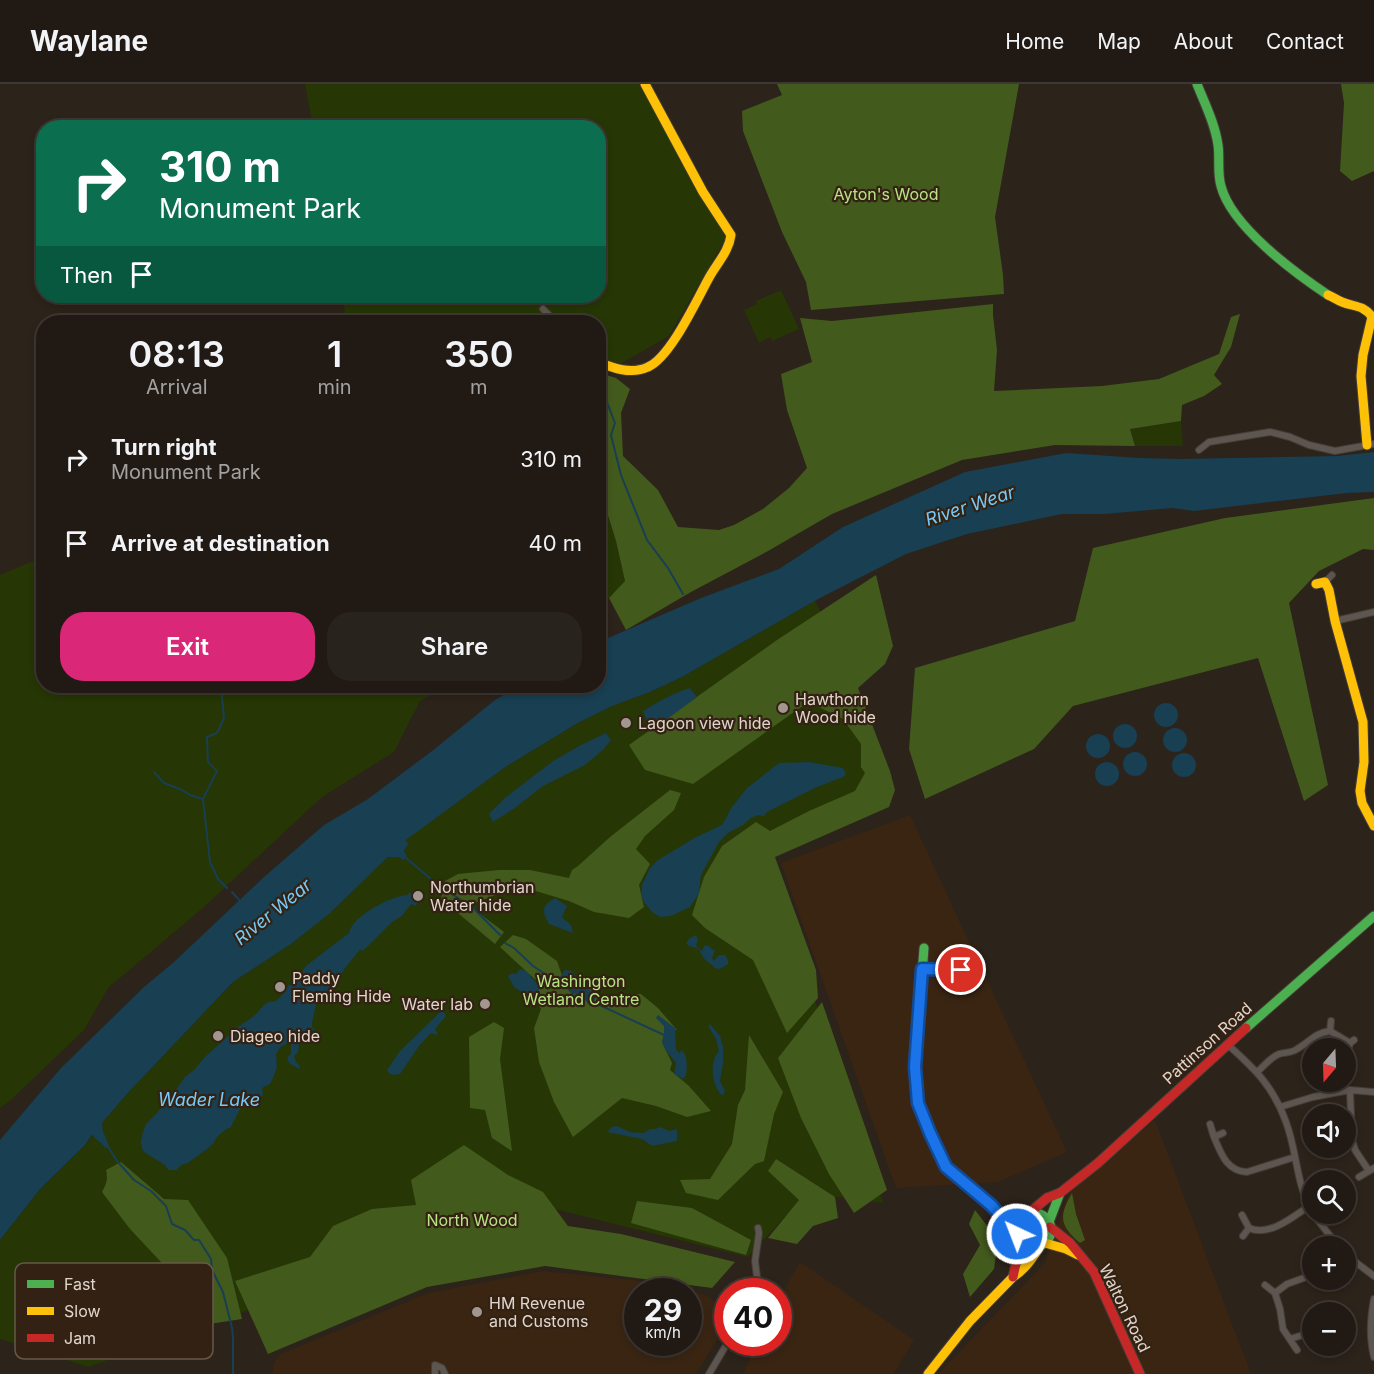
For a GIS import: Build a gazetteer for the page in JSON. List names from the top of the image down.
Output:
{
  "streets": {
    "street": ["Pattinson Road", "Walton Road"]
  },
  "crossings": [
    ["Pattinson Road", "Walton Road"]
  ],
  "water": ["River Wear", "Wader Lake"],
  "parks": ["Ayton's Wood", "Washington Wetland Centre", "North Wood"],
  "places": [
    "Hawthorn Wood hide",
    "Lagoon view hide",
    "Northumbrian Water hide",
    "Paddy Fleming Hide",
    "Water lab",
    "Diageo hide",
    "HM Revenue and Customs"
  ],
  "legend": ["Fast", "Slow", "Jam"],
  "north": "bottom",
  "page": {
    "header": "Waylane",
    "nav": [
      "Home",
      "Map",
      "About",
      "Contact"
    ],
    "turn": ["310 m", "Monument Park"],
    "then": "Then",
    "eta": [
      "08:13",
      "Arrival",
      "1",
      "min",
      "350",
      "m"
    ],
    "list": [
      {
        "name": "Turn right",
        "note": "Monument Park",
        "value": "310 m"
      },
      {
        "name": "Arrive at destination",
        "value": "40 m"
      }
    ],
    "buttons": ["Exit", "Share"],
    "map_buttons": ["+", "−"],
    "speed": "29 km/h",
    "limit": "40"
  }
}
